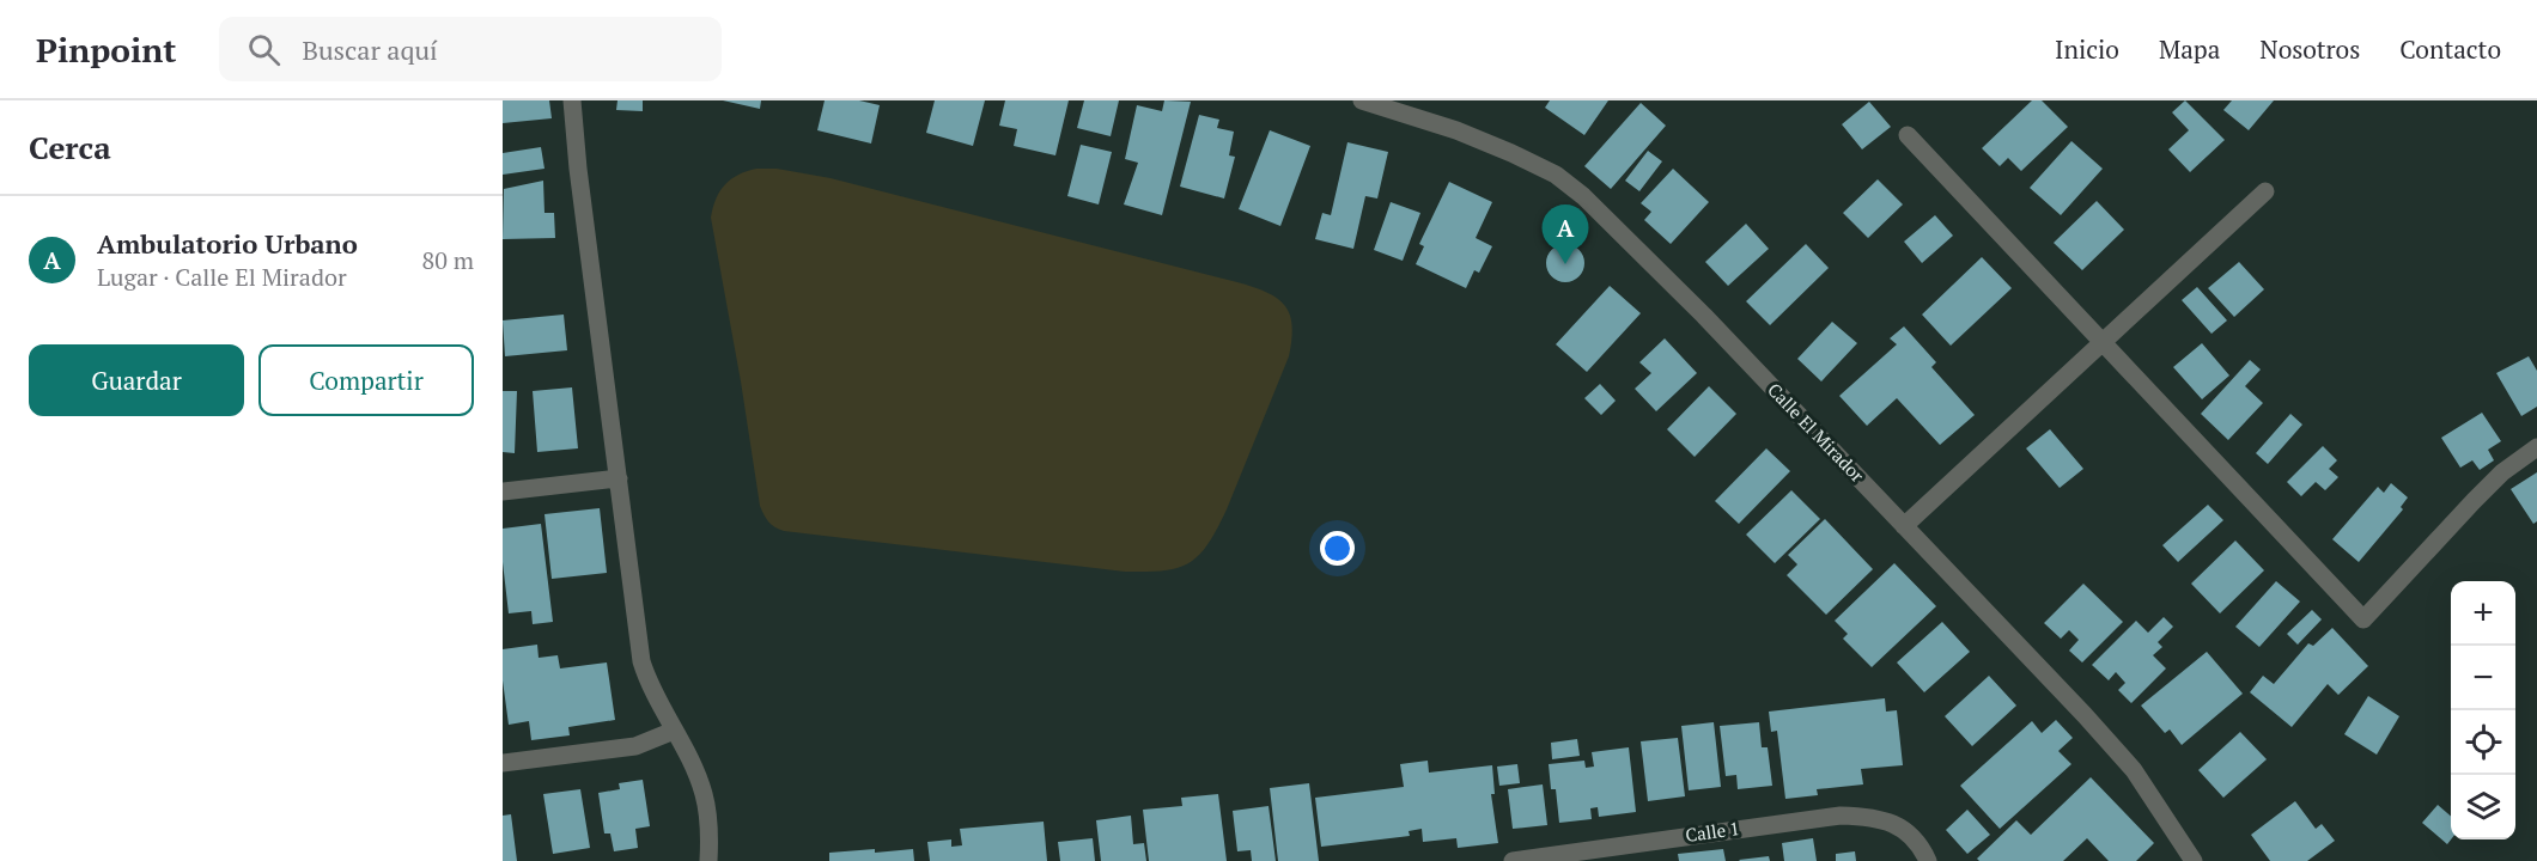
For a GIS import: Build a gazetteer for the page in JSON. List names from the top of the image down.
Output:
{
  "streets": {
    "street": ["Calle El Mirador", "Calle 1"]
  },
  "page": {
    "header": "Pinpoint",
    "search": "Buscar aquí",
    "nav": [
      "Inicio",
      "Mapa",
      "Nosotros",
      "Contacto"
    ],
    "heading": "Cerca",
    "list": [
      {
        "mark": "A",
        "name": "Ambulatorio Urbano",
        "note": "Lugar · Calle El Mirador",
        "value": "80 m"
      }
    ],
    "pins": "A",
    "buttons": ["Guardar", "Compartir"],
    "map_buttons": ["+", "−"]
  }
}
